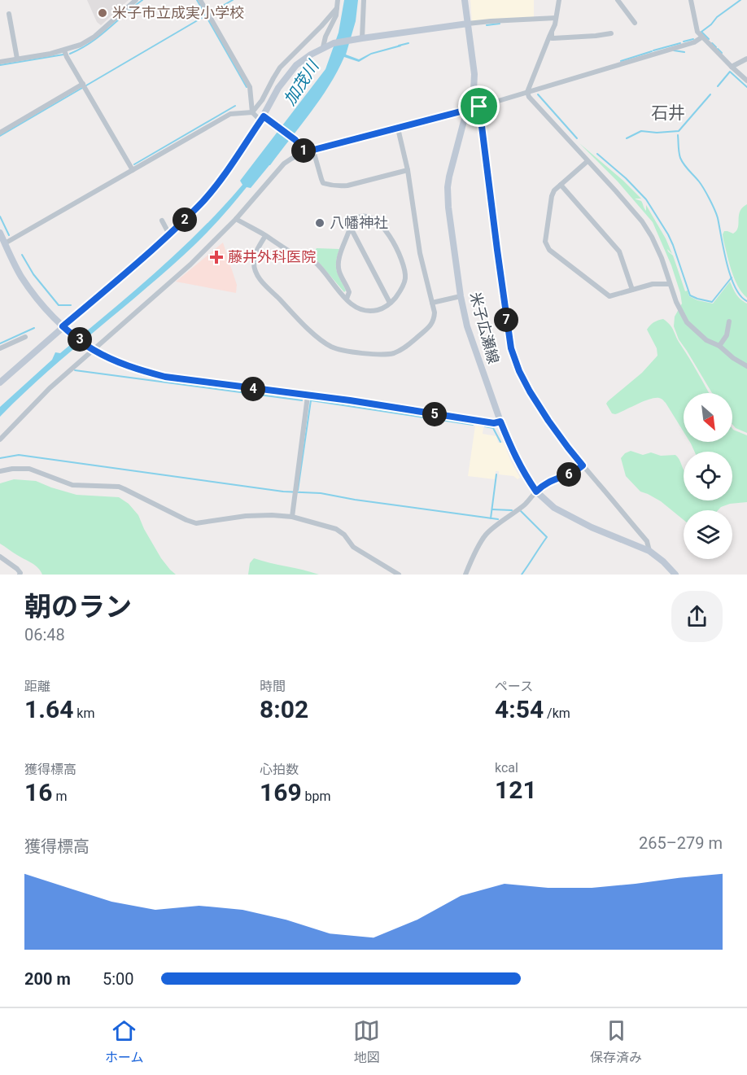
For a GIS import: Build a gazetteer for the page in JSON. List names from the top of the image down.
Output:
{
  "streets": {
    "main road": ["米子広瀬線"]
  },
  "districts": ["石井"],
  "water": ["加茂川"],
  "places": {
    "other": ["米子市立成実小学校", "八幡神社"],
    "health": ["藤井外科医院"]
  },
  "north": "bottom right",
  "page": {
    "pins": [
      "1",
      "2",
      "7",
      "3",
      "4",
      "5",
      "6"
    ],
    "heading": ["朝のラン", "06:48"],
    "stats": [
      ["距離", "1.64 km"],
      ["時間", "8:02"],
      ["ペース", "4:54 /km"],
      ["獲得標高", "16 m"],
      ["心拍数", "169 bpm"],
      ["kcal", "121"]
    ],
    "chart": ["獲得標高", "265–279 m"],
    "list": [
      {
        "name": "200 m",
        "note": "5:00"
      }
    ],
    "tabs": ["ホーム", "地図", "保存済み"]
  }
}
